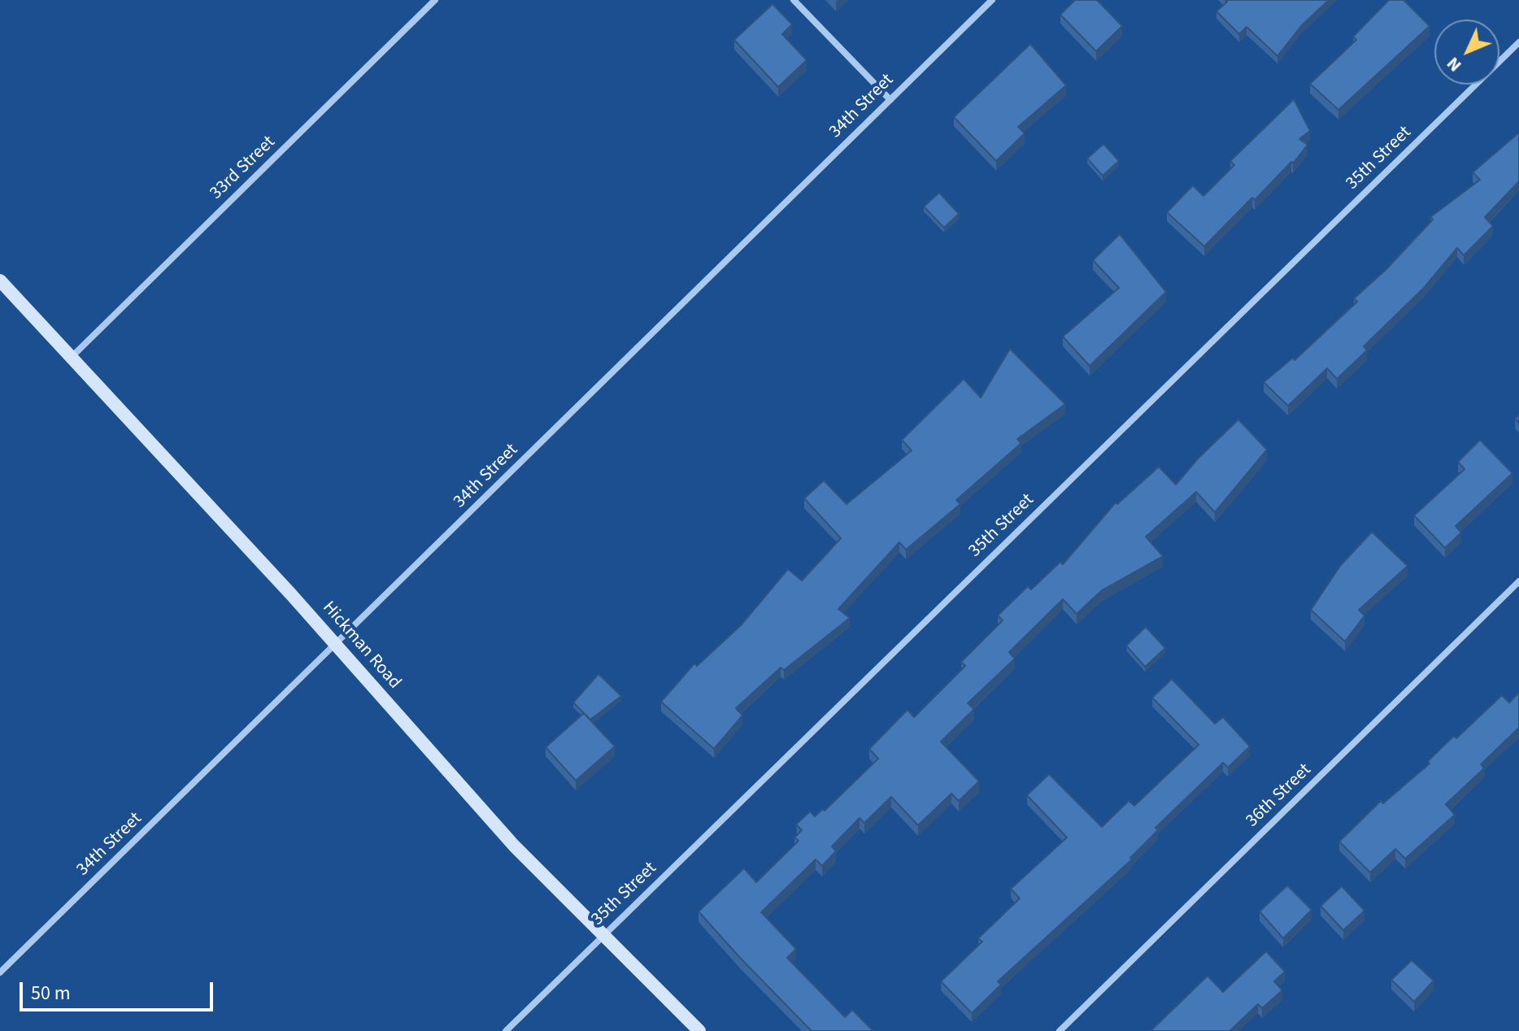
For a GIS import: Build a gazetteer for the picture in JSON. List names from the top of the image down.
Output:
{
  "streets": {
    "main road": ["Hickman Road"],
    "street": [
      "34th Street",
      "35th Street",
      "33rd Street",
      "36th Street"
    ]
  },
  "crossings": [
    ["34th Street", "Hickman Road"],
    ["35th Street", "Hickman Road"],
    ["33rd Street", "Hickman Road"]
  ],
  "scale_bar": "50 m",
  "north": "bottom left"
}
